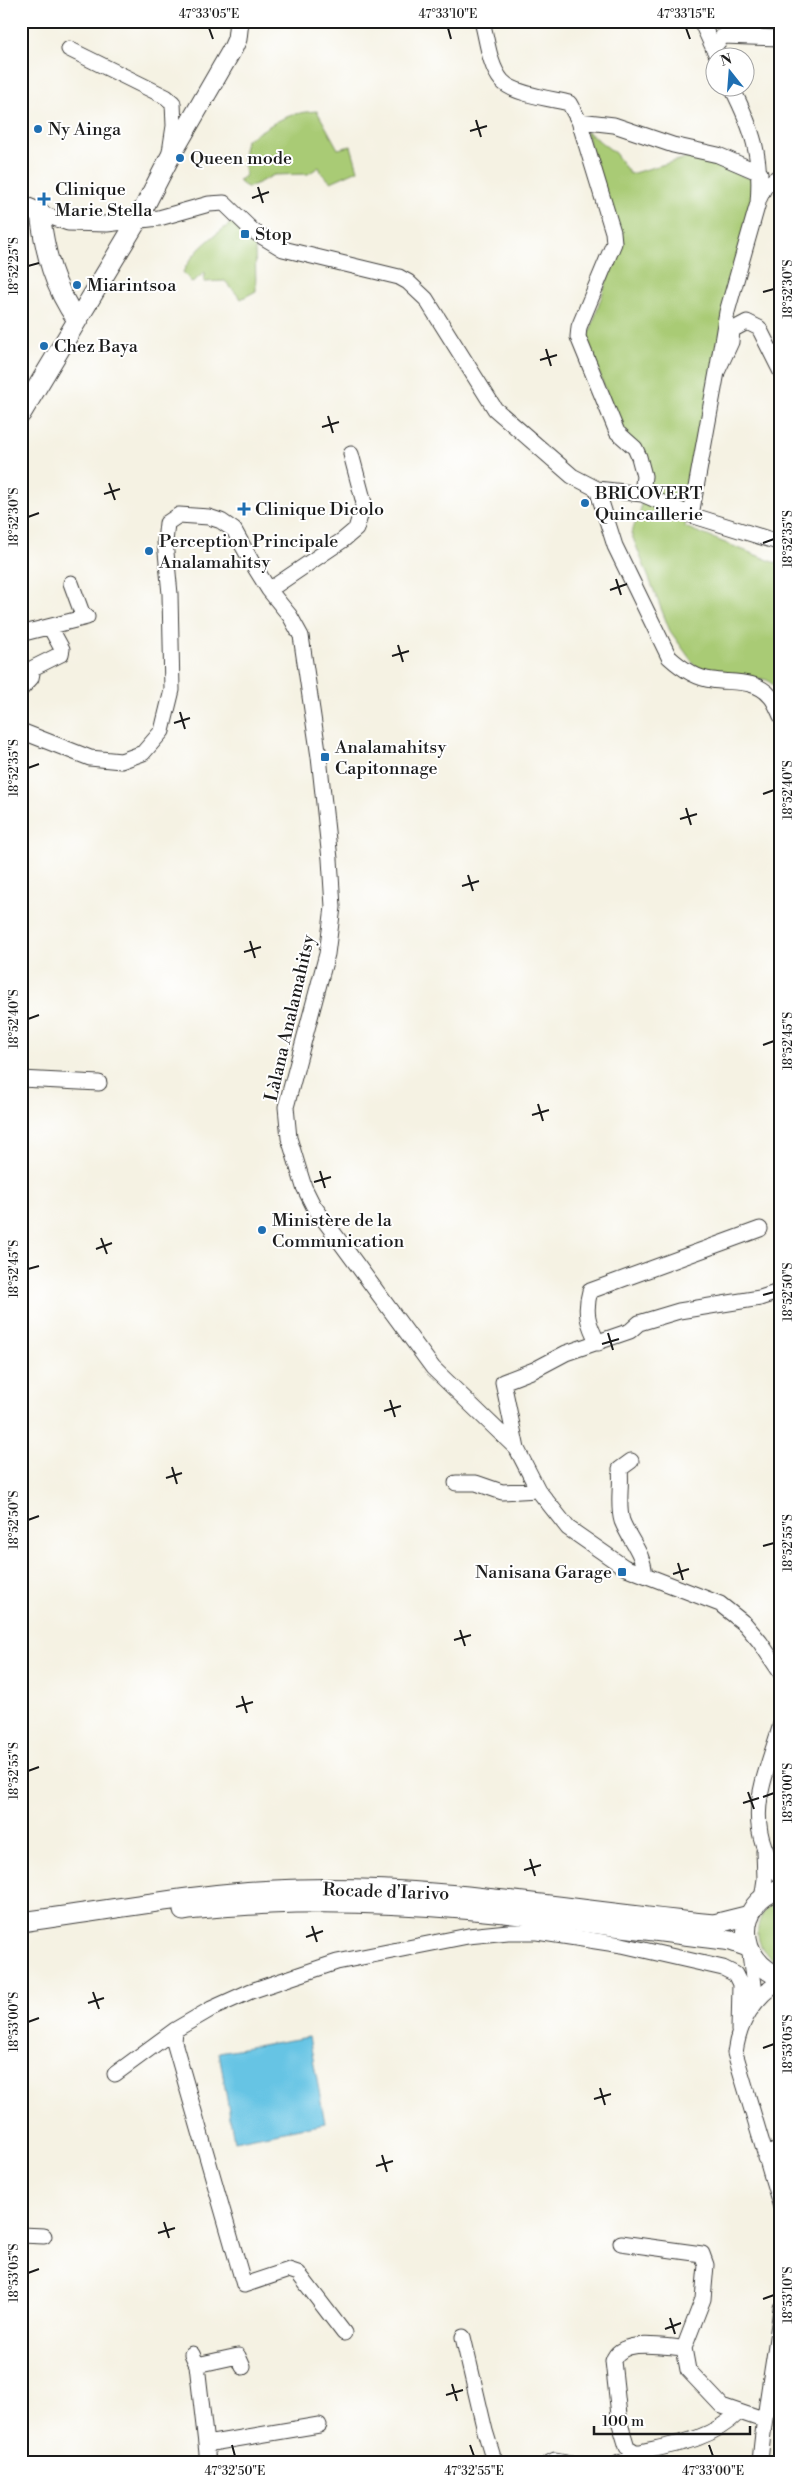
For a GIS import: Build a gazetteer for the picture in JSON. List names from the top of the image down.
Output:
{
  "streets": {
    "main road": ["Rocade d'Iarivo"],
    "street": ["Làlana Analamahitsy"]
  },
  "places": {
    "other": [
      "Ny Ainga",
      "Queen mode",
      "Miarintsoa",
      "Chez Baya",
      "BRICOVERT Quincaillerie",
      "Perception Principale Analamahitsy",
      "Ministère de la Communication"
    ],
    "health": ["Clinique Marie Stella", "Clinique Dicolo"],
    "transit": ["Stop", "Analamahitsy Capitonnage", "Nanisana Garage"]
  },
  "scale_bar": "100 m",
  "north": "top",
  "coordinates": [
    "47°33'05\"E",
    "47°33'10\"E",
    "47°33'15\"E",
    "18°52'25\"S",
    "18°52'30\"S",
    "18°52'35\"S",
    "18°52'40\"S",
    "18°52'45\"S",
    "18°52'50\"S",
    "18°52'55\"S",
    "18°53'00\"S",
    "18°53'05\"S",
    "18°53'10\"S",
    "47°32'50\"E",
    "47°32'55\"E",
    "47°33'00\"E"
  ]
}
